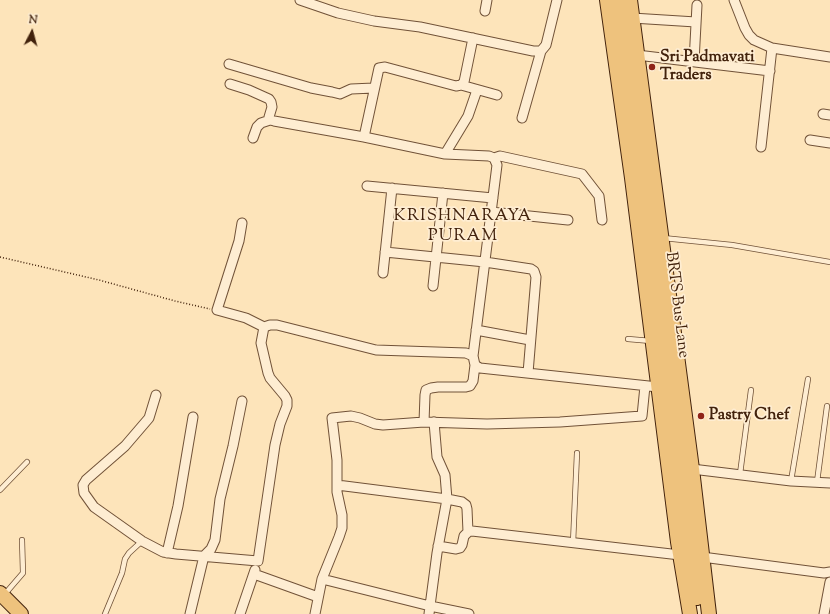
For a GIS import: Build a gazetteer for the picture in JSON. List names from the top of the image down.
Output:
{
  "streets": {
    "main road": ["BRTS Bus Lane"]
  },
  "districts": ["KRISHNARAYA PURAM"],
  "places": ["Sri Padmavati Traders", "Pastry Chef"],
  "north": "top"
}
